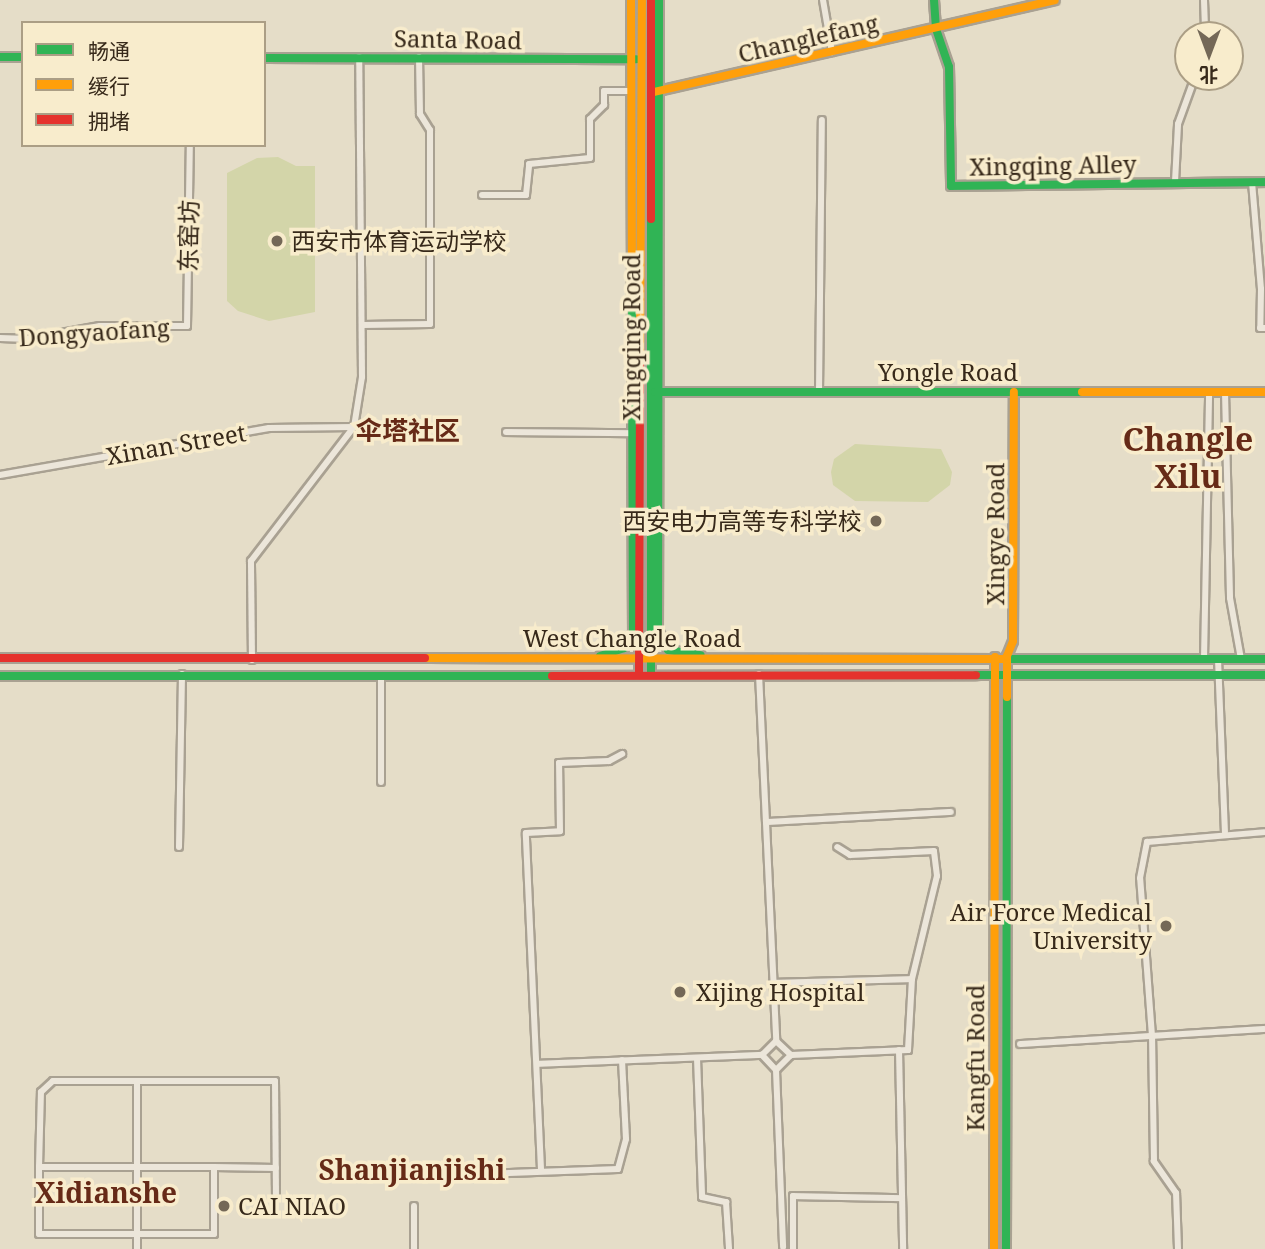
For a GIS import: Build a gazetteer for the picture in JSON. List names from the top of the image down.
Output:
{
  "streets": {
    "main road": [
      "Changlefang",
      "Santa Road",
      "Xingqing Alley",
      "Xingqing Road",
      "Yongle Road",
      "Xingye Road",
      "West Changle Road",
      "Kangfu Road"
    ],
    "street": ["东窑坊", "Xinan Street"]
  },
  "crossings": [
    ["Changlefang", "Xingqing Alley"],
    ["Changlefang", "Xingqing Road"],
    ["Santa Road", "Xingqing Road"],
    ["Xingqing Road", "Yongle Road"],
    ["Xingqing Road", "West Changle Road"],
    ["Yongle Road", "Xingye Road"],
    ["Xingye Road", "West Changle Road"],
    ["Xingye Road", "Kangfu Road"],
    ["West Changle Road", "Kangfu Road"]
  ],
  "districts": [
    "伞塔社区",
    "Changle Xilu",
    "Shanjianjishi",
    "Xidianshe"
  ],
  "places": [
    "西安市体育运动学校",
    "西安电力高等专科学校",
    "Air Force Medical University",
    "Xijing Hospital",
    "CAI NIAO"
  ],
  "legend": ["畅通", "缓行", "拥堵"],
  "north": "bottom"
}
